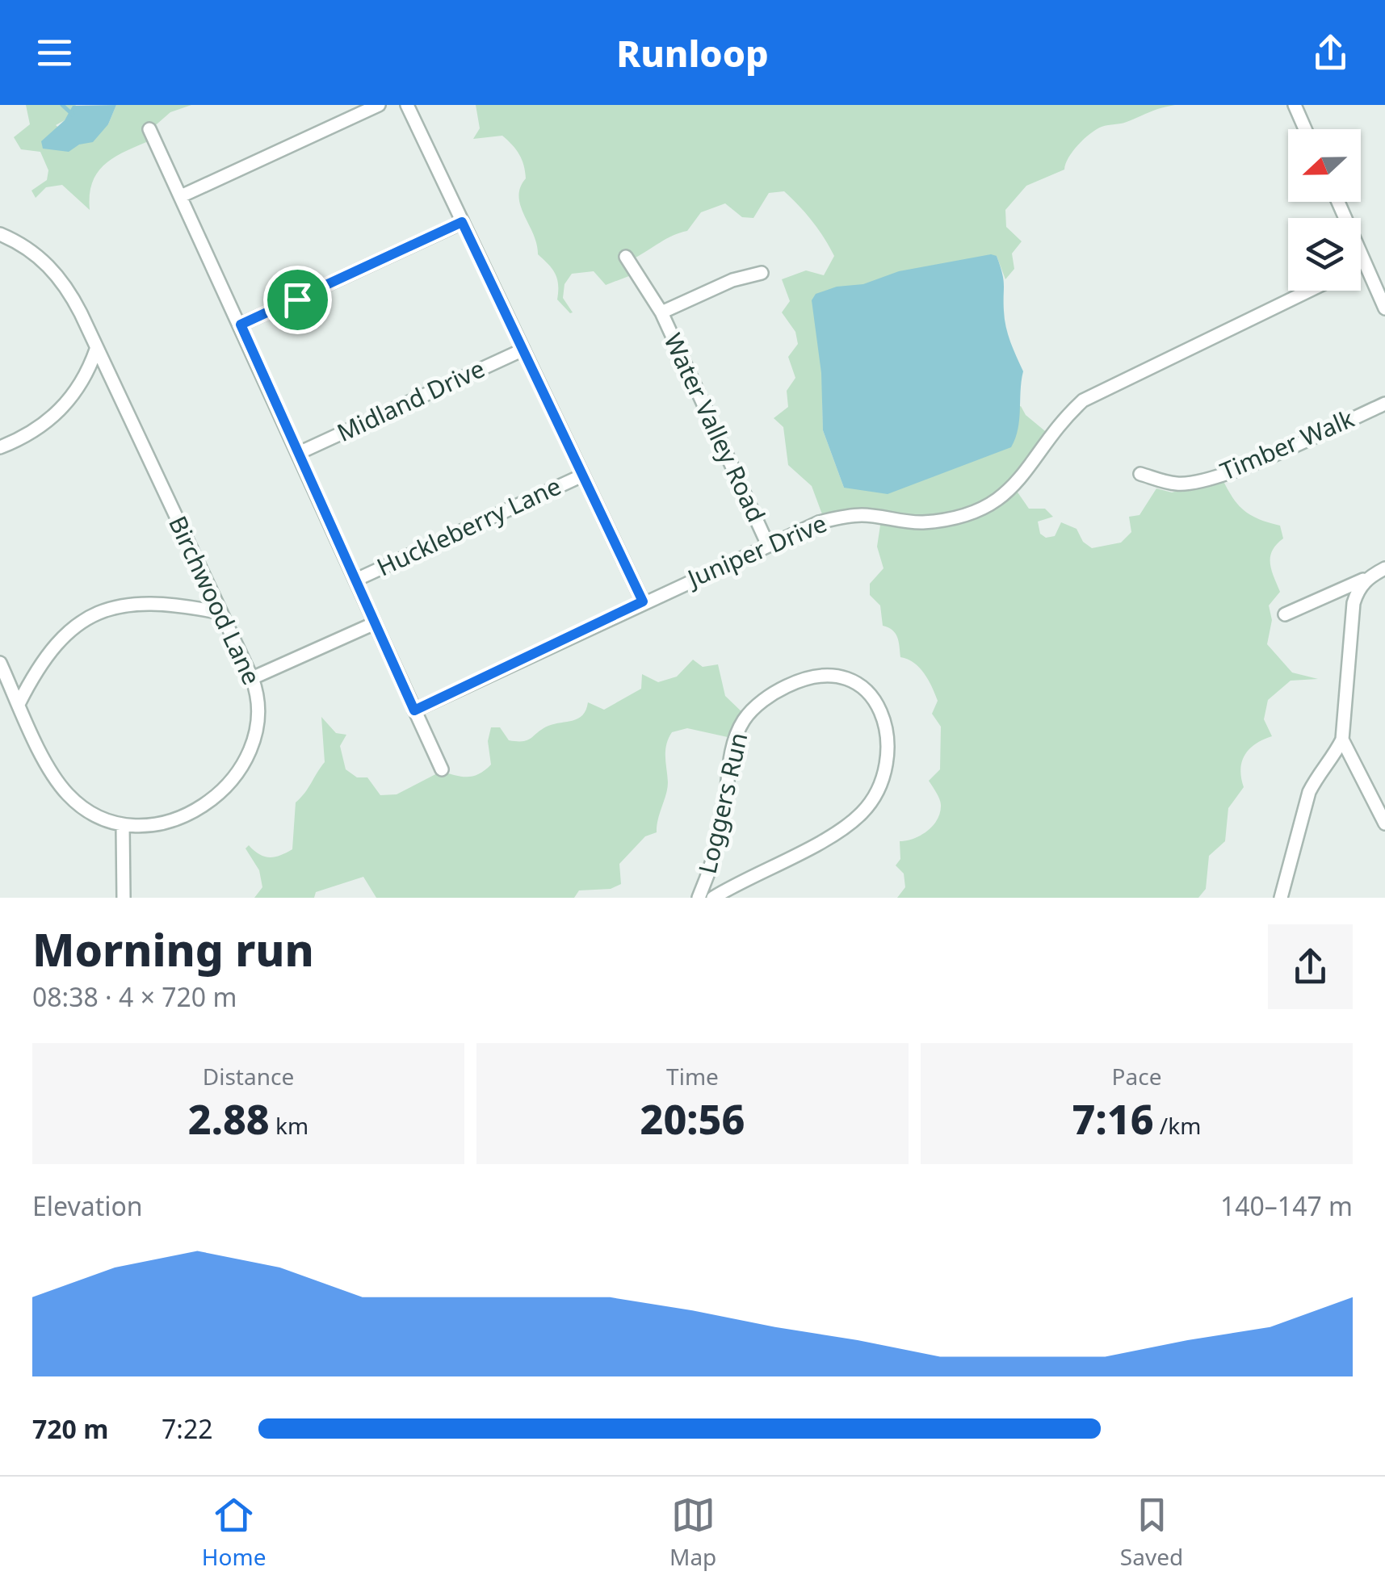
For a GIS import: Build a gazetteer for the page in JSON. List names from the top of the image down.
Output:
{
  "streets": {
    "street": [
      "Midland Drive",
      "Water Valley Road",
      "Timber Walk",
      "Huckleberry Lane",
      "Juniper Drive",
      "Birchwood Lane",
      "Loggers Run"
    ]
  },
  "crossings": [
    ["Water Valley Road", "Juniper Drive"]
  ],
  "north": "left",
  "page": {
    "header": "Runloop",
    "heading": ["Morning run", "08:38 · 4 × 720 m"],
    "stats": [
      ["Distance", "2.88 km"],
      ["Time", "20:56"],
      ["Pace", "7:16 /km"]
    ],
    "chart": ["Elevation", "140–147 m"],
    "list": [
      {
        "name": "720 m",
        "note": "7:22"
      }
    ],
    "tabs": ["Home", "Map", "Saved"]
  }
}
